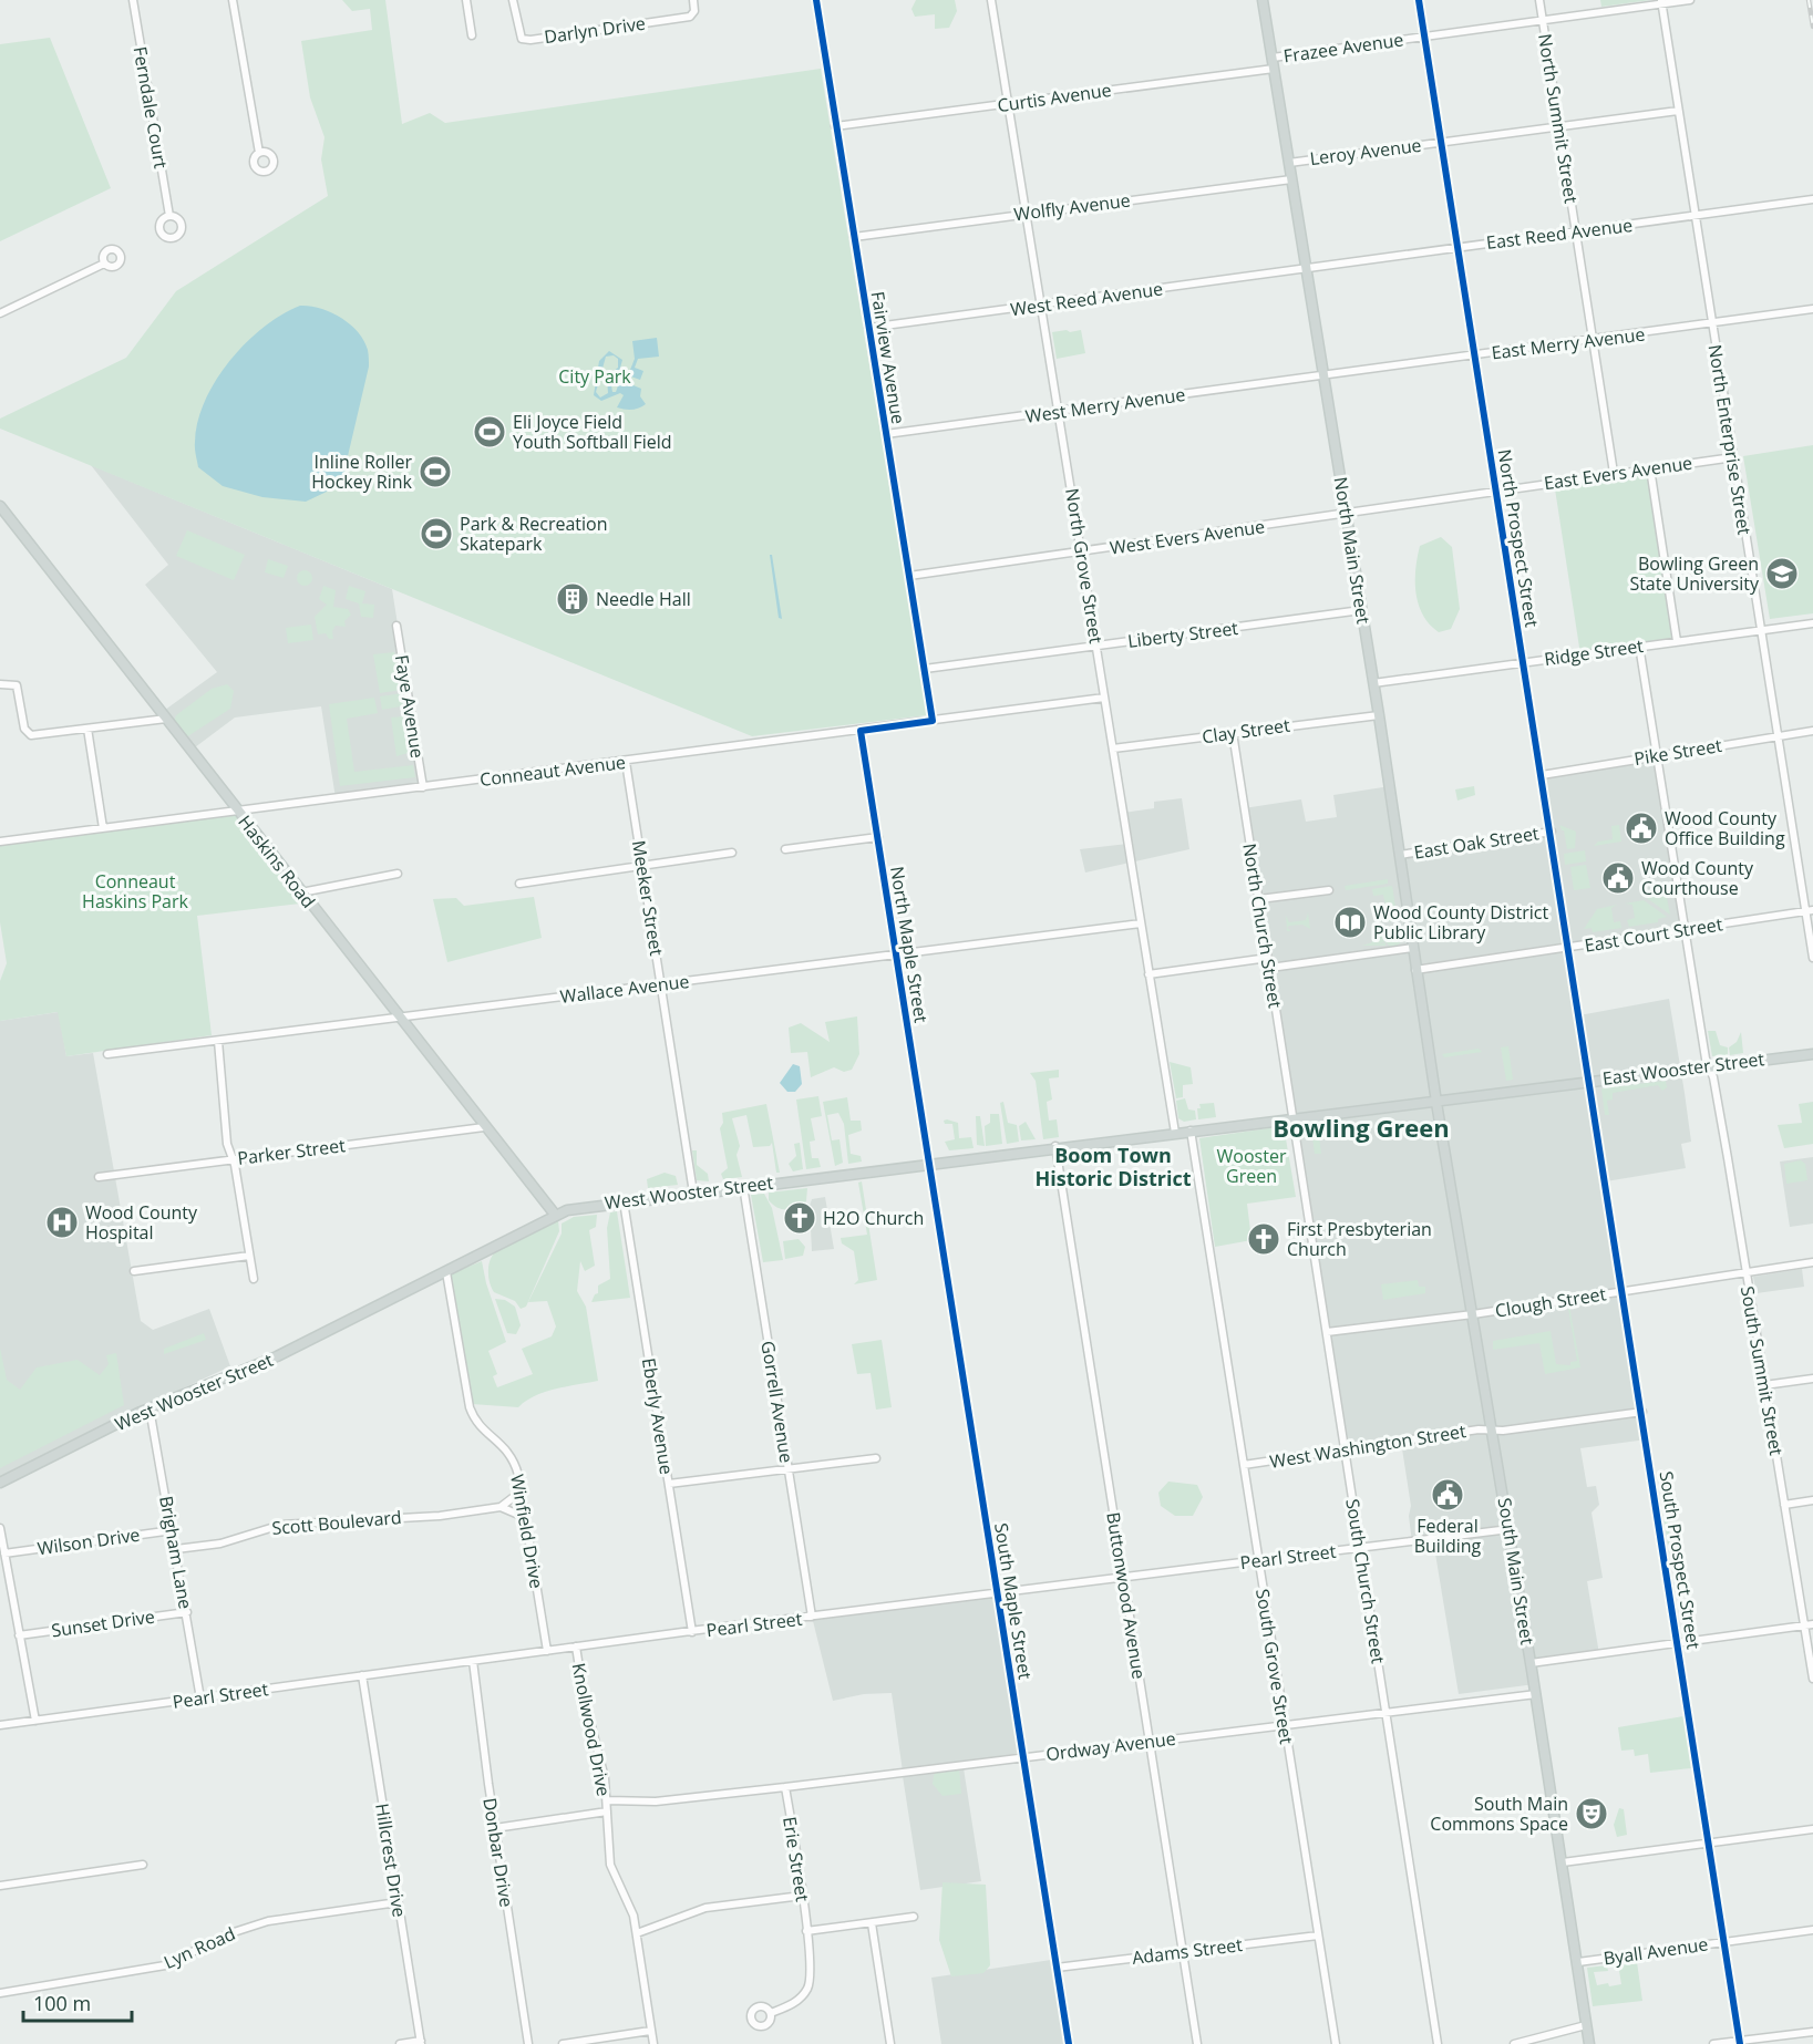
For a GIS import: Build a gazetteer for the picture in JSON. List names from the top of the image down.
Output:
{
  "streets": {
    "main road": [
      "North Main Street",
      "Haskins Road",
      "East Wooster Street",
      "West Wooster Street",
      "South Main Street"
    ],
    "street": [
      "Darlyn Drive",
      "Frazee Avenue",
      "Curtis Avenue",
      "Ferndale Court",
      "North Summit Street",
      "Leroy Avenue",
      "Wolfly Avenue",
      "East Reed Avenue",
      "West Reed Avenue",
      "East Merry Avenue",
      "Fairview Avenue",
      "West Merry Avenue",
      "North Enterprise Street",
      "East Evers Avenue",
      "West Evers Avenue",
      "North Prospect Street",
      "North Grove Street",
      "Liberty Street",
      "Ridge Street",
      "Faye Avenue",
      "Clay Street",
      "Pike Street",
      "Conneaut Avenue",
      "East Oak Street",
      "Meeker Street",
      "North Church Street",
      "East Court Street",
      "North Maple Street",
      "Wallace Avenue",
      "Parker Street",
      "Clough Street",
      "South Summit Street",
      "Gorrell Avenue",
      "Eberly Avenue",
      "West Washington Street",
      "Scott Boulevard",
      "Winfield Drive",
      "Wilson Drive",
      "Brigham Lane",
      "Pearl Street",
      "South Prospect Street",
      "South Church Street",
      "Buttonwood Avenue",
      "South Maple Street",
      "Sunset Drive",
      "South Grove Street",
      "Knollwood Drive",
      "Ordway Avenue",
      "Donbar Drive",
      "Erie Street",
      "Hillcrest Drive",
      "Lyn Road",
      "Adams Street",
      "Byall Avenue"
    ]
  },
  "crossings": [
    ["Frazee Avenue", "North Summit Street"],
    ["Frazee Avenue", "North Enterprise Street"],
    ["Frazee Avenue", "North Prospect Street"],
    ["Frazee Avenue", "North Main Street"],
    ["Curtis Avenue", "Fairview Avenue"],
    ["Curtis Avenue", "North Main Street"],
    ["Curtis Avenue", "North Grove Street"],
    ["North Summit Street", "Leroy Avenue"],
    ["North Summit Street", "East Reed Avenue"],
    ["North Summit Street", "East Merry Avenue"],
    ["North Summit Street", "East Evers Avenue"],
    ["Leroy Avenue", "North Enterprise Street"],
    ["Leroy Avenue", "North Prospect Street"],
    ["Leroy Avenue", "North Main Street"],
    ["Wolfly Avenue", "Fairview Avenue"],
    ["Wolfly Avenue", "North Main Street"],
    ["Wolfly Avenue", "North Grove Street"],
    ["East Reed Avenue", "West Reed Avenue"],
    ["East Reed Avenue", "North Enterprise Street"],
    ["East Reed Avenue", "North Prospect Street"],
    ["East Reed Avenue", "North Main Street"],
    ["West Reed Avenue", "Fairview Avenue"],
    ["West Reed Avenue", "North Main Street"],
    ["West Reed Avenue", "North Grove Street"],
    ["East Merry Avenue", "West Merry Avenue"],
    ["East Merry Avenue", "North Enterprise Street"],
    ["East Merry Avenue", "North Prospect Street"],
    ["East Merry Avenue", "North Main Street"],
    ["Fairview Avenue", "West Merry Avenue"],
    ["Fairview Avenue", "West Evers Avenue"],
    ["Fairview Avenue", "Liberty Street"],
    ["Fairview Avenue", "Conneaut Avenue"],
    ["West Merry Avenue", "North Main Street"],
    ["West Merry Avenue", "North Grove Street"],
    ["North Enterprise Street", "East Evers Avenue"],
    ["North Enterprise Street", "Ridge Street"],
    ["North Enterprise Street", "Pike Street"],
    ["North Enterprise Street", "East Court Street"],
    ["East Evers Avenue", "West Evers Avenue"],
    ["East Evers Avenue", "North Prospect Street"],
    ["East Evers Avenue", "North Main Street"],
    ["West Evers Avenue", "North Main Street"],
    ["West Evers Avenue", "North Grove Street"],
    ["North Prospect Street", "Ridge Street"],
    ["North Prospect Street", "Pike Street"],
    ["North Prospect Street", "East Oak Street"],
    ["North Prospect Street", "East Court Street"],
    ["North Prospect Street", "East Wooster Street"],
    ["North Prospect Street", "South Prospect Street"],
    ["North Main Street", "Liberty Street"],
    ["North Main Street", "Ridge Street"],
    ["North Main Street", "Clay Street"],
    ["North Main Street", "East Oak Street"],
    ["North Main Street", "East Court Street"],
    ["North Main Street", "East Wooster Street"],
    ["North Main Street", "West Wooster Street"],
    ["North Main Street", "South Main Street"],
    ["North Grove Street", "Liberty Street"],
    ["North Grove Street", "Clay Street"],
    ["North Grove Street", "Conneaut Avenue"],
    ["North Grove Street", "Wallace Avenue"],
    ["North Grove Street", "West Wooster Street"],
    ["Faye Avenue", "Conneaut Avenue"],
    ["Clay Street", "North Church Street"],
    ["Conneaut Avenue", "Haskins Road"],
    ["Conneaut Avenue", "Meeker Street"],
    ["Conneaut Avenue", "North Maple Street"],
    ["Haskins Road", "Wallace Avenue"],
    ["Haskins Road", "Parker Street"],
    ["Haskins Road", "West Wooster Street"],
    ["Meeker Street", "Wallace Avenue"],
    ["Meeker Street", "West Wooster Street"],
    ["North Church Street", "West Wooster Street"],
    ["North Church Street", "South Church Street"],
    ["North Maple Street", "Wallace Avenue"],
    ["North Maple Street", "West Wooster Street"],
    ["North Maple Street", "South Maple Street"],
    ["East Wooster Street", "West Wooster Street"],
    ["East Wooster Street", "South Summit Street"],
    ["East Wooster Street", "South Prospect Street"],
    ["East Wooster Street", "South Main Street"],
    ["West Wooster Street", "Gorrell Avenue"],
    ["West Wooster Street", "Eberly Avenue"],
    ["West Wooster Street", "Winfield Drive"],
    ["West Wooster Street", "Brigham Lane"],
    ["West Wooster Street", "South Main Street"],
    ["West Wooster Street", "South Church Street"],
    ["West Wooster Street", "Buttonwood Avenue"],
    ["West Wooster Street", "South Maple Street"],
    ["West Wooster Street", "South Grove Street"],
    ["Clough Street", "South Summit Street"],
    ["Clough Street", "South Prospect Street"],
    ["Clough Street", "South Main Street"],
    ["Clough Street", "South Church Street"],
    ["Gorrell Avenue", "Pearl Street"],
    ["Eberly Avenue", "Pearl Street"],
    ["West Washington Street", "South Prospect Street"],
    ["West Washington Street", "South Main Street"],
    ["West Washington Street", "South Church Street"],
    ["West Washington Street", "South Grove Street"],
    ["Scott Boulevard", "Winfield Drive"],
    ["Scott Boulevard", "Brigham Lane"],
    ["Winfield Drive", "Pearl Street"],
    ["Wilson Drive", "Brigham Lane"],
    ["Brigham Lane", "Pearl Street"],
    ["Brigham Lane", "Sunset Drive"],
    ["Pearl Street", "South Main Street"],
    ["Pearl Street", "South Church Street"],
    ["Pearl Street", "Buttonwood Avenue"],
    ["Pearl Street", "South Maple Street"],
    ["Pearl Street", "South Grove Street"],
    ["Pearl Street", "Knollwood Drive"],
    ["Pearl Street", "Donbar Drive"],
    ["Pearl Street", "Hillcrest Drive"],
    ["South Prospect Street", "Byall Avenue"],
    ["South Main Street", "Ordway Avenue"],
    ["South Main Street", "Byall Avenue"],
    ["South Church Street", "Ordway Avenue"],
    ["Buttonwood Avenue", "Ordway Avenue"],
    ["Buttonwood Avenue", "Adams Street"],
    ["South Maple Street", "Ordway Avenue"],
    ["South Maple Street", "Adams Street"],
    ["South Grove Street", "Ordway Avenue"],
    ["South Grove Street", "Adams Street"],
    ["Knollwood Drive", "Ordway Avenue"],
    ["Ordway Avenue", "Erie Street"],
    ["Hillcrest Drive", "Lyn Road"]
  ],
  "districts": ["Bowling Green", "Boom Town Historic District"],
  "parks": ["City Park", "Conneaut Haskins Park", "Wooster Green"],
  "places": {
    "sports": ["Eli Joyce Field Youth Softball Field", "Inline Roller Hockey Rink", "Park & Recreation Skatepark"],
    "school or university": ["Bowling Green State University"],
    "building": ["Needle Hall"],
    "public building": ["Wood County Office Building", "Wood County Courthouse", "Federal Building"],
    "library": ["Wood County District Public Library"],
    "church": ["H2O Church", "First Presbyterian Church"],
    "hospital": ["Wood County Hospital"],
    "theatre": ["South Main Commons Space"]
  },
  "scale_bar": "100 m"
}
